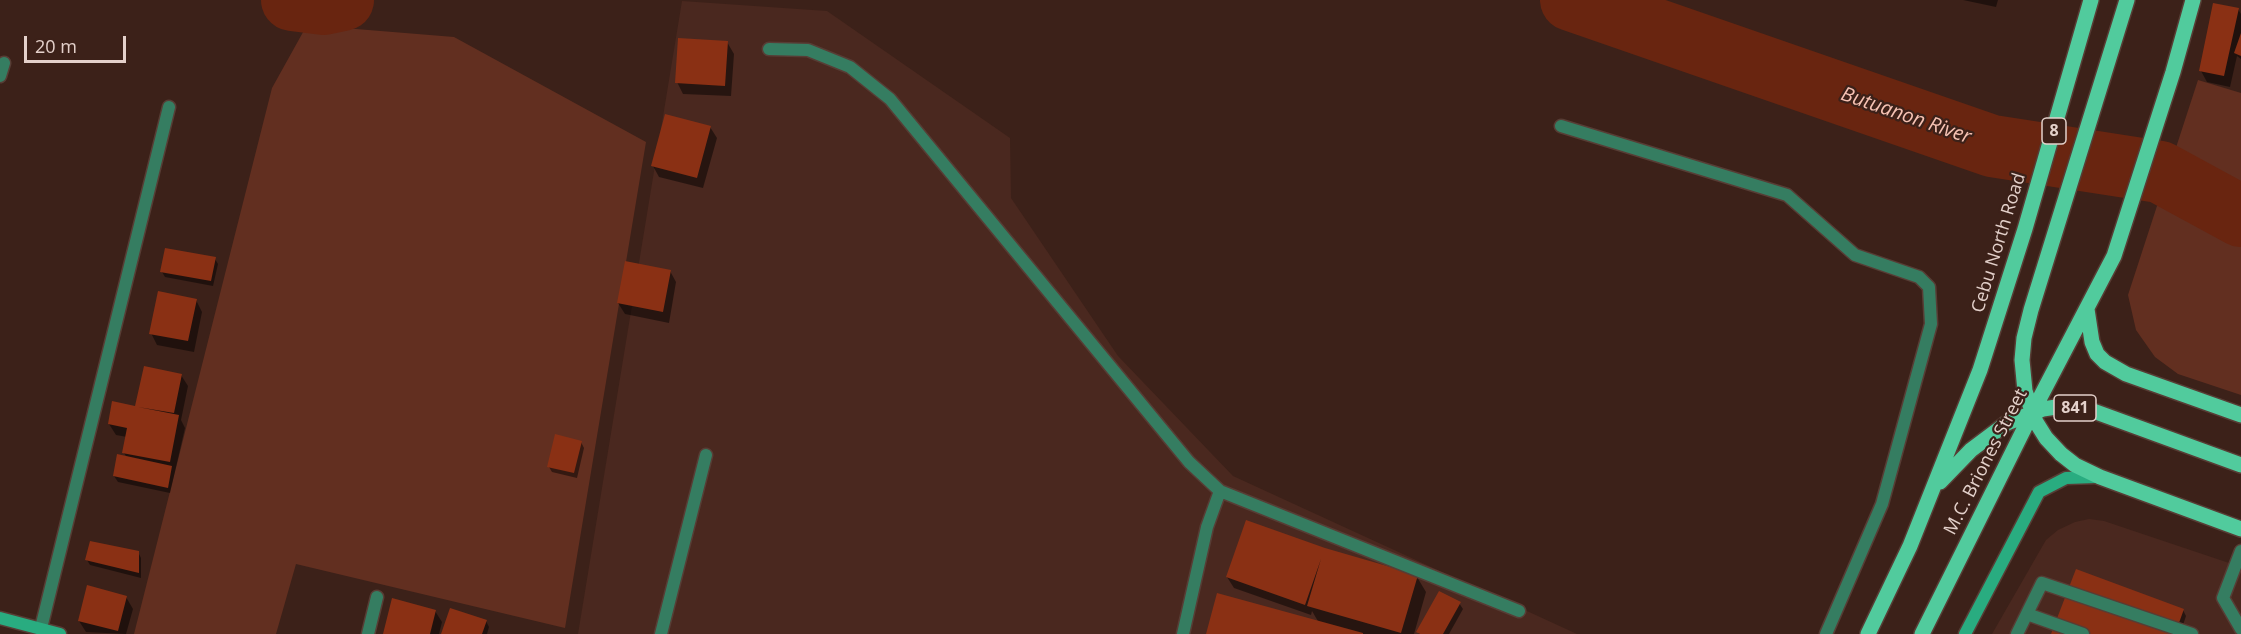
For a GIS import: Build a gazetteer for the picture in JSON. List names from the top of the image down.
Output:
{
  "streets": {
    "main road": [
      "8",
      "Cebu North Road",
      "841",
      "M.C. Briones Street"
    ]
  },
  "crossings": [
    ["Cebu North Road", "841"],
    ["Cebu North Road", "M.C. Briones Street"],
    ["841", "M.C. Briones Street"]
  ],
  "water": ["Butuanon River"],
  "scale_bar": "20 m"
}
